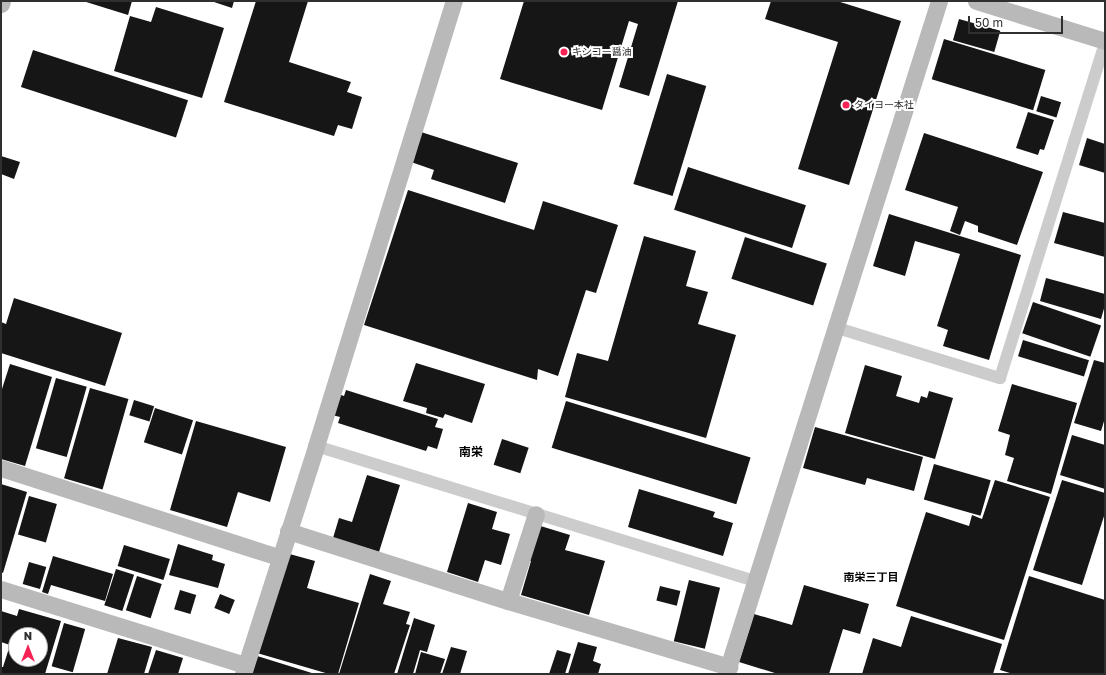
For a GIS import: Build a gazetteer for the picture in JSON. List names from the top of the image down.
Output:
{
  "districts": ["南栄", "南栄三丁目"],
  "places": ["キンコー醤油", "タイヨー本社"],
  "scale_bar": "50 m",
  "north": "top"
}
